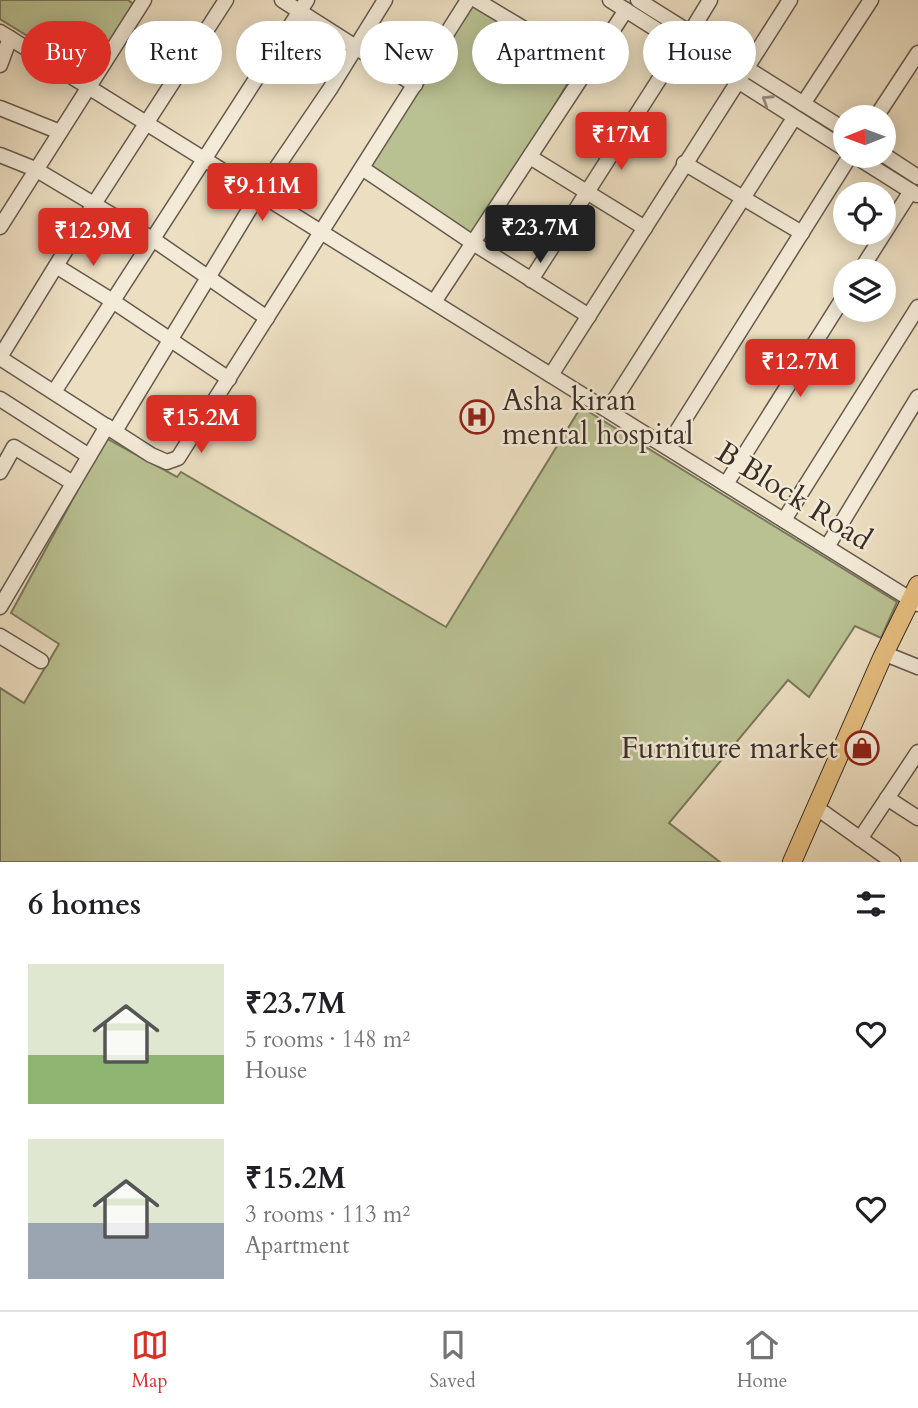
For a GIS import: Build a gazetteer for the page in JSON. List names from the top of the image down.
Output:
{
  "streets": {
    "street": ["B Block Road"]
  },
  "places": {
    "hospital": ["Asha kiran mental hospital"],
    "shop": ["Furniture market"]
  },
  "north": "left",
  "page": {
    "chip": [
      "Buy",
      "Rent",
      "Filters",
      "New",
      "Apartment",
      "House"
    ],
    "price": [
      "₹17M",
      "₹9.11M",
      "₹23.7M",
      "₹12.9M",
      "₹12.7M",
      "₹15.2M"
    ],
    "heading": "6 homes",
    "list": [
      {
        "name": "₹23.7M",
        "note": "5 rooms · 148 m² · House"
      },
      {
        "name": "₹15.2M",
        "note": "3 rooms · 113 m² · Apartment"
      }
    ],
    "tabs": ["Map", "Saved", "Home"]
  }
}
